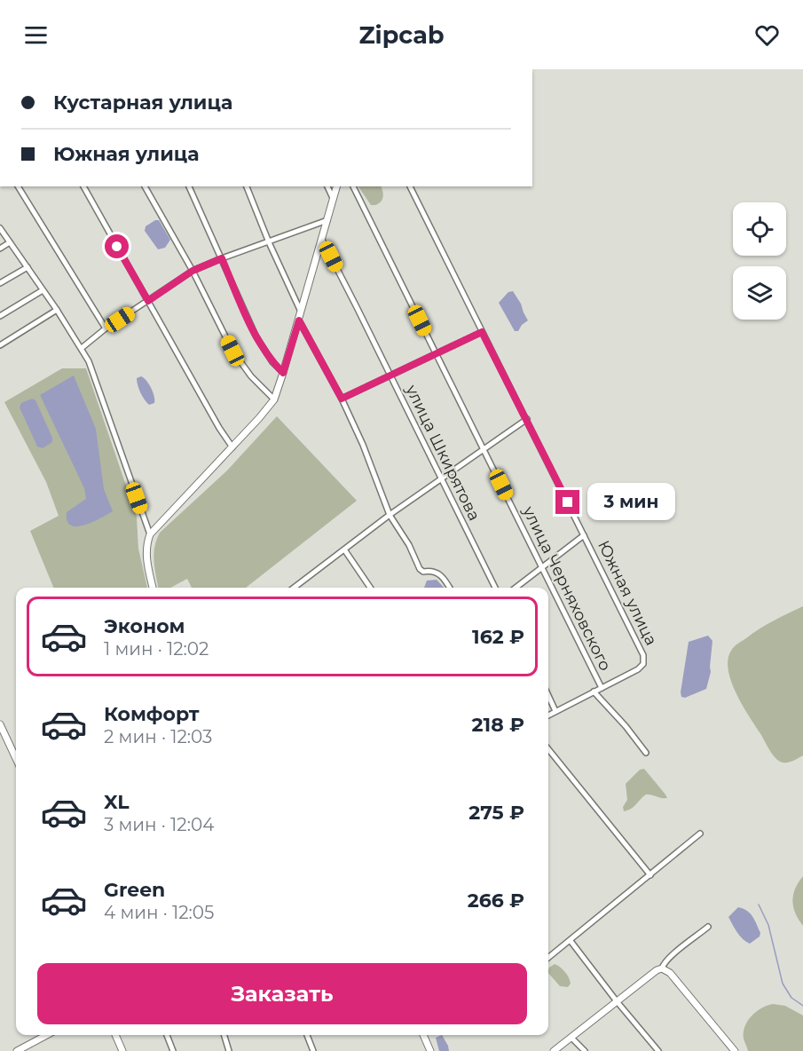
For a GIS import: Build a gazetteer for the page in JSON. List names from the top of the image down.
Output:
{
  "streets": {
    "street": ["улица Шкирятова", "улица Черняховского", "Южная улица"]
  },
  "crossings": [
    ["улица Черняховского", "Южная улица"]
  ],
  "page": {
    "header": "Zipcab",
    "banner": ["Кустарная улица", "Южная улица"],
    "bubble": "3 мин",
    "list": [
      {
        "name": "Эконом",
        "note": "1 мин · 12:02",
        "value": "162 ₽"
      },
      {
        "name": "Комфорт",
        "note": "2 мин · 12:03",
        "value": "218 ₽"
      },
      {
        "name": "XL",
        "note": "3 мин · 12:04",
        "value": "275 ₽"
      },
      {
        "name": "Green",
        "note": "4 мин · 12:05",
        "value": "266 ₽"
      }
    ],
    "buttons": "Заказать"
  }
}
